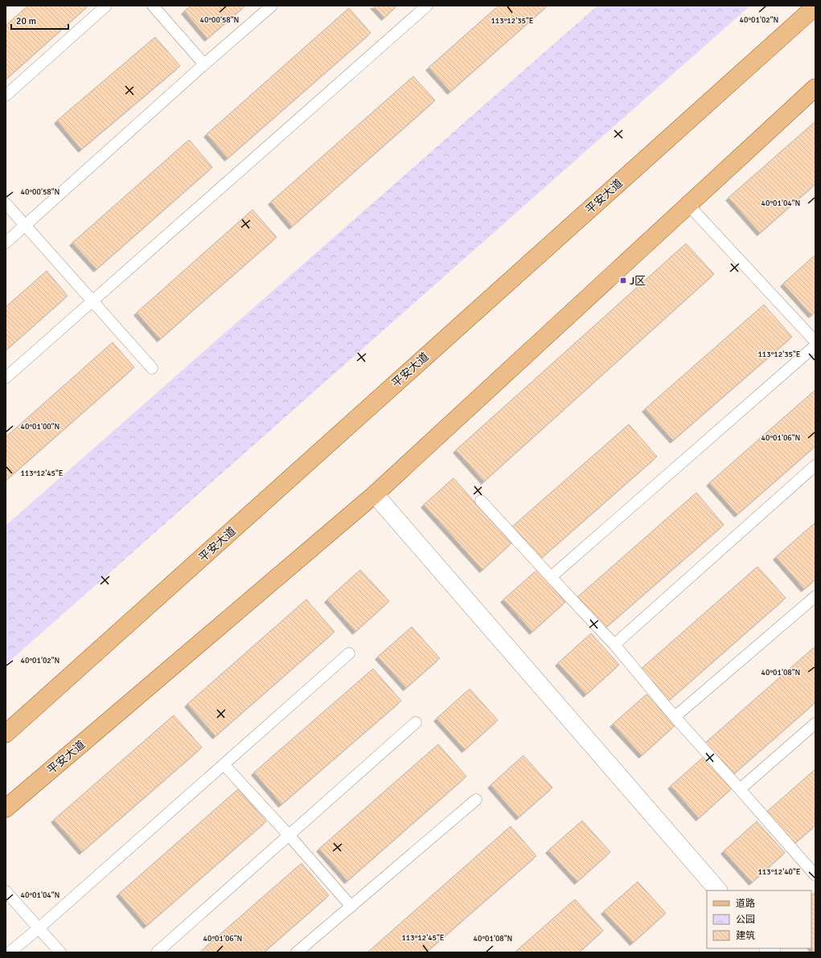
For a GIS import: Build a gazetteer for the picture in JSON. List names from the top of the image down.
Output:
{
  "streets": {
    "main road": ["平安大道"]
  },
  "places": {
    "transit": ["J区"]
  },
  "legend": ["道路", "公园", "建筑"],
  "scale_bar": "20 m",
  "coordinates": [
    "40°00'58\"N",
    "40°01'02\"N",
    "113°12'35\"E",
    "40°01'04\"N",
    "40°01'00\"N",
    "40°01'06\"N",
    "113°12'45\"E",
    "40°01'08\"N",
    "113°12'40\"E"
  ]
}
